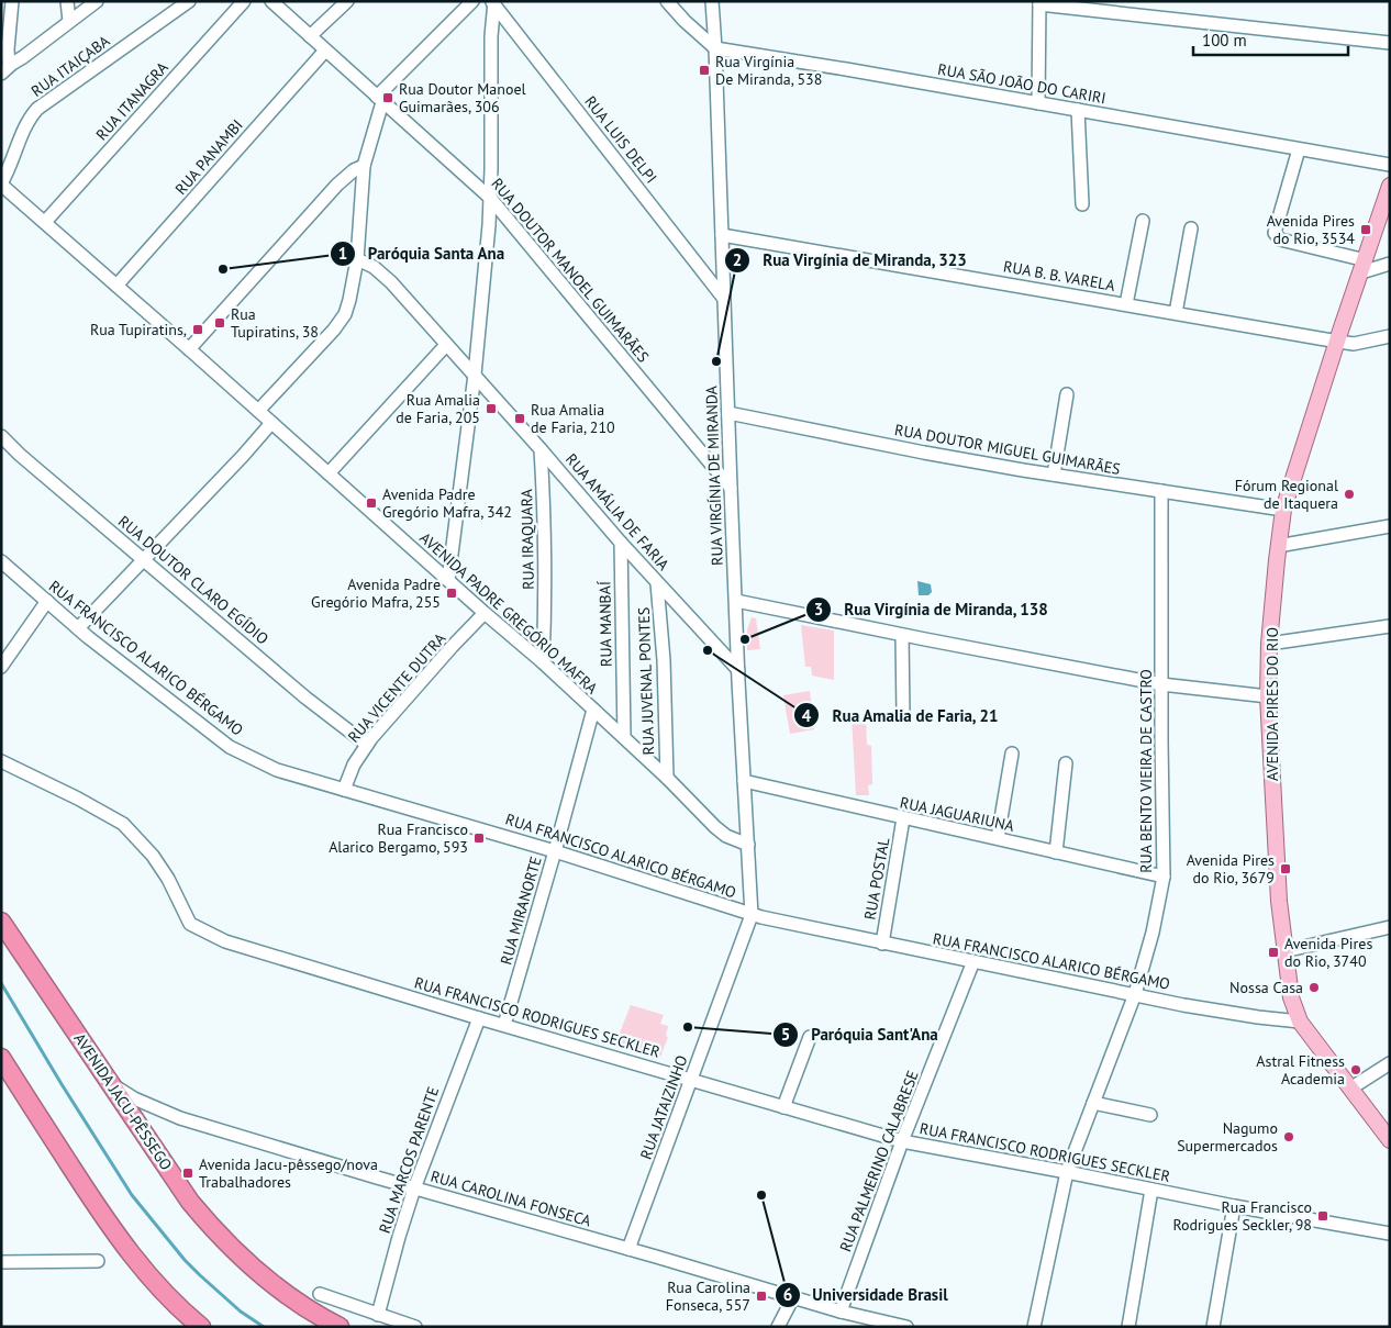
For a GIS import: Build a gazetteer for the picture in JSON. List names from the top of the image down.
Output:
{
  "streets": {
    "highway": ["AVENIDA JACU-PÊSSEGO"],
    "main road": ["AVENIDA PIRES DO RIO"],
    "street": [
      "RUA ITAIÇABA",
      "RUA SÃO JOÃO DO CARIRI",
      "RUA ITANAGRA",
      "RUA LUIS DELPI",
      "RUA PANAMBI",
      "RUA DOUTOR MANOEL GUIMARÃES",
      "RUA B. B. VARELA",
      "RUA DOUTOR MIGUEL GUIMARÃES",
      "RUA VIRGÍNIA DE MIRANDA",
      "RUA AMÁLIA DE FARIA",
      "RUA IRAQUARA",
      "RUA DOUTOR CLARO EGÍDIO",
      "AVENIDA PADRE GREGÓRIO MAFRA",
      "RUA MANBAÍ",
      "RUA FRANCISCO ALARICO BÉRGAMO",
      "RUA JUVENAL PONTES",
      "RUA VICENTE DUTRA",
      "RUA BENTO VIEIRA DE CASTRO",
      "RUA JAGUARIUNA",
      "RUA POSTAL",
      "RUA MIRANORTE",
      "RUA FRANCISCO RODRIGUES SECKLER",
      "RUA JATAIZINHO",
      "RUA MARCOS PARENTE",
      "RUA PALMERINO CALABRESE",
      "RUA CAROLINA FONSECA"
    ]
  },
  "crossings": [
    ["RUA ITAIÇABA", "AVENIDA PADRE GREGÓRIO MAFRA"],
    ["RUA SÃO JOÃO DO CARIRI", "RUA VIRGÍNIA DE MIRANDA"],
    ["RUA ITANAGRA", "AVENIDA PADRE GREGÓRIO MAFRA"],
    ["RUA LUIS DELPI", "RUA VIRGÍNIA DE MIRANDA"],
    ["RUA PANAMBI", "RUA DOUTOR MANOEL GUIMARÃES"],
    ["RUA PANAMBI", "AVENIDA PADRE GREGÓRIO MAFRA"],
    ["RUA DOUTOR MANOEL GUIMARÃES", "RUA VIRGÍNIA DE MIRANDA"],
    ["RUA B. B. VARELA", "RUA VIRGÍNIA DE MIRANDA"],
    ["RUA B. B. VARELA", "AVENIDA PIRES DO RIO"],
    ["RUA DOUTOR MIGUEL GUIMARÃES", "RUA VIRGÍNIA DE MIRANDA"],
    ["RUA DOUTOR MIGUEL GUIMARÃES", "AVENIDA PIRES DO RIO"],
    ["RUA DOUTOR MIGUEL GUIMARÃES", "RUA BENTO VIEIRA DE CASTRO"],
    ["RUA VIRGÍNIA DE MIRANDA", "RUA AMÁLIA DE FARIA"],
    ["RUA VIRGÍNIA DE MIRANDA", "AVENIDA PADRE GREGÓRIO MAFRA"],
    ["RUA VIRGÍNIA DE MIRANDA", "RUA FRANCISCO ALARICO BÉRGAMO"],
    ["RUA VIRGÍNIA DE MIRANDA", "RUA JAGUARIUNA"],
    ["RUA VIRGÍNIA DE MIRANDA", "RUA JATAIZINHO"],
    ["RUA AMÁLIA DE FARIA", "RUA IRAQUARA"],
    ["RUA AMÁLIA DE FARIA", "RUA MANBAÍ"],
    ["RUA AMÁLIA DE FARIA", "RUA JUVENAL PONTES"],
    ["RUA IRAQUARA", "AVENIDA PADRE GREGÓRIO MAFRA"],
    ["RUA DOUTOR CLARO EGÍDIO", "RUA VICENTE DUTRA"],
    ["AVENIDA PADRE GREGÓRIO MAFRA", "RUA MANBAÍ"],
    ["AVENIDA PADRE GREGÓRIO MAFRA", "RUA JUVENAL PONTES"],
    ["AVENIDA PADRE GREGÓRIO MAFRA", "RUA VICENTE DUTRA"],
    ["AVENIDA PADRE GREGÓRIO MAFRA", "RUA MIRANORTE"],
    ["RUA FRANCISCO ALARICO BÉRGAMO", "RUA VICENTE DUTRA"],
    ["RUA FRANCISCO ALARICO BÉRGAMO", "AVENIDA PIRES DO RIO"],
    ["RUA FRANCISCO ALARICO BÉRGAMO", "RUA BENTO VIEIRA DE CASTRO"],
    ["RUA FRANCISCO ALARICO BÉRGAMO", "RUA POSTAL"],
    ["RUA FRANCISCO ALARICO BÉRGAMO", "RUA MIRANORTE"],
    ["RUA FRANCISCO ALARICO BÉRGAMO", "RUA JATAIZINHO"],
    ["RUA FRANCISCO ALARICO BÉRGAMO", "RUA PALMERINO CALABRESE"],
    ["RUA BENTO VIEIRA DE CASTRO", "RUA JAGUARIUNA"],
    ["RUA BENTO VIEIRA DE CASTRO", "RUA FRANCISCO RODRIGUES SECKLER"],
    ["RUA JAGUARIUNA", "RUA POSTAL"],
    ["RUA MIRANORTE", "RUA FRANCISCO RODRIGUES SECKLER"],
    ["RUA FRANCISCO RODRIGUES SECKLER", "RUA JATAIZINHO"],
    ["RUA FRANCISCO RODRIGUES SECKLER", "RUA MARCOS PARENTE"],
    ["RUA FRANCISCO RODRIGUES SECKLER", "RUA PALMERINO CALABRESE"],
    ["AVENIDA JACU-PÊSSEGO", "RUA CAROLINA FONSECA"],
    ["RUA JATAIZINHO", "RUA CAROLINA FONSECA"],
    ["RUA MARCOS PARENTE", "RUA CAROLINA FONSECA"],
    ["RUA PALMERINO CALABRESE", "RUA CAROLINA FONSECA"]
  ],
  "places": {
    "transit": [
      "Rua Virgínia De Miranda, 538",
      "Rua Doutor Manoel Guimarães, 306",
      "Avenida Pires do Rio, 3534",
      "Rua Tupiratins, 38",
      "Rua Tupiratins,",
      "Rua Amalia de Faria, 205",
      "Rua Amalia de Faria, 210",
      "Avenida Padre Gregório Mafra, 342",
      "Avenida Padre Gregório Mafra, 255",
      "Rua Francisco Alarico Bergamo, 593",
      "Avenida Pires do Rio, 3679",
      "Avenida Pires do Rio, 3740",
      "Avenida Jacu-pêssego/nova Trabalhadores",
      "Rua Francisco Rodrigues Seckler, 98",
      "Rua Carolina Fonseca, 557"
    ],
    "other": [
      "Paróquia Santa Ana",
      "Rua Virgínia de Miranda, 323",
      "Fórum Regional de Itaquera",
      "Rua Virgínia de Miranda, 138",
      "Rua Amalia de Faria, 21",
      "Nossa Casa",
      "Paróquia Sant'Ana",
      "Astral Fitness Academia",
      "Nagumo Supermercados",
      "Universidade Brasil"
    ]
  },
  "scale_bar": "100 m"
}
